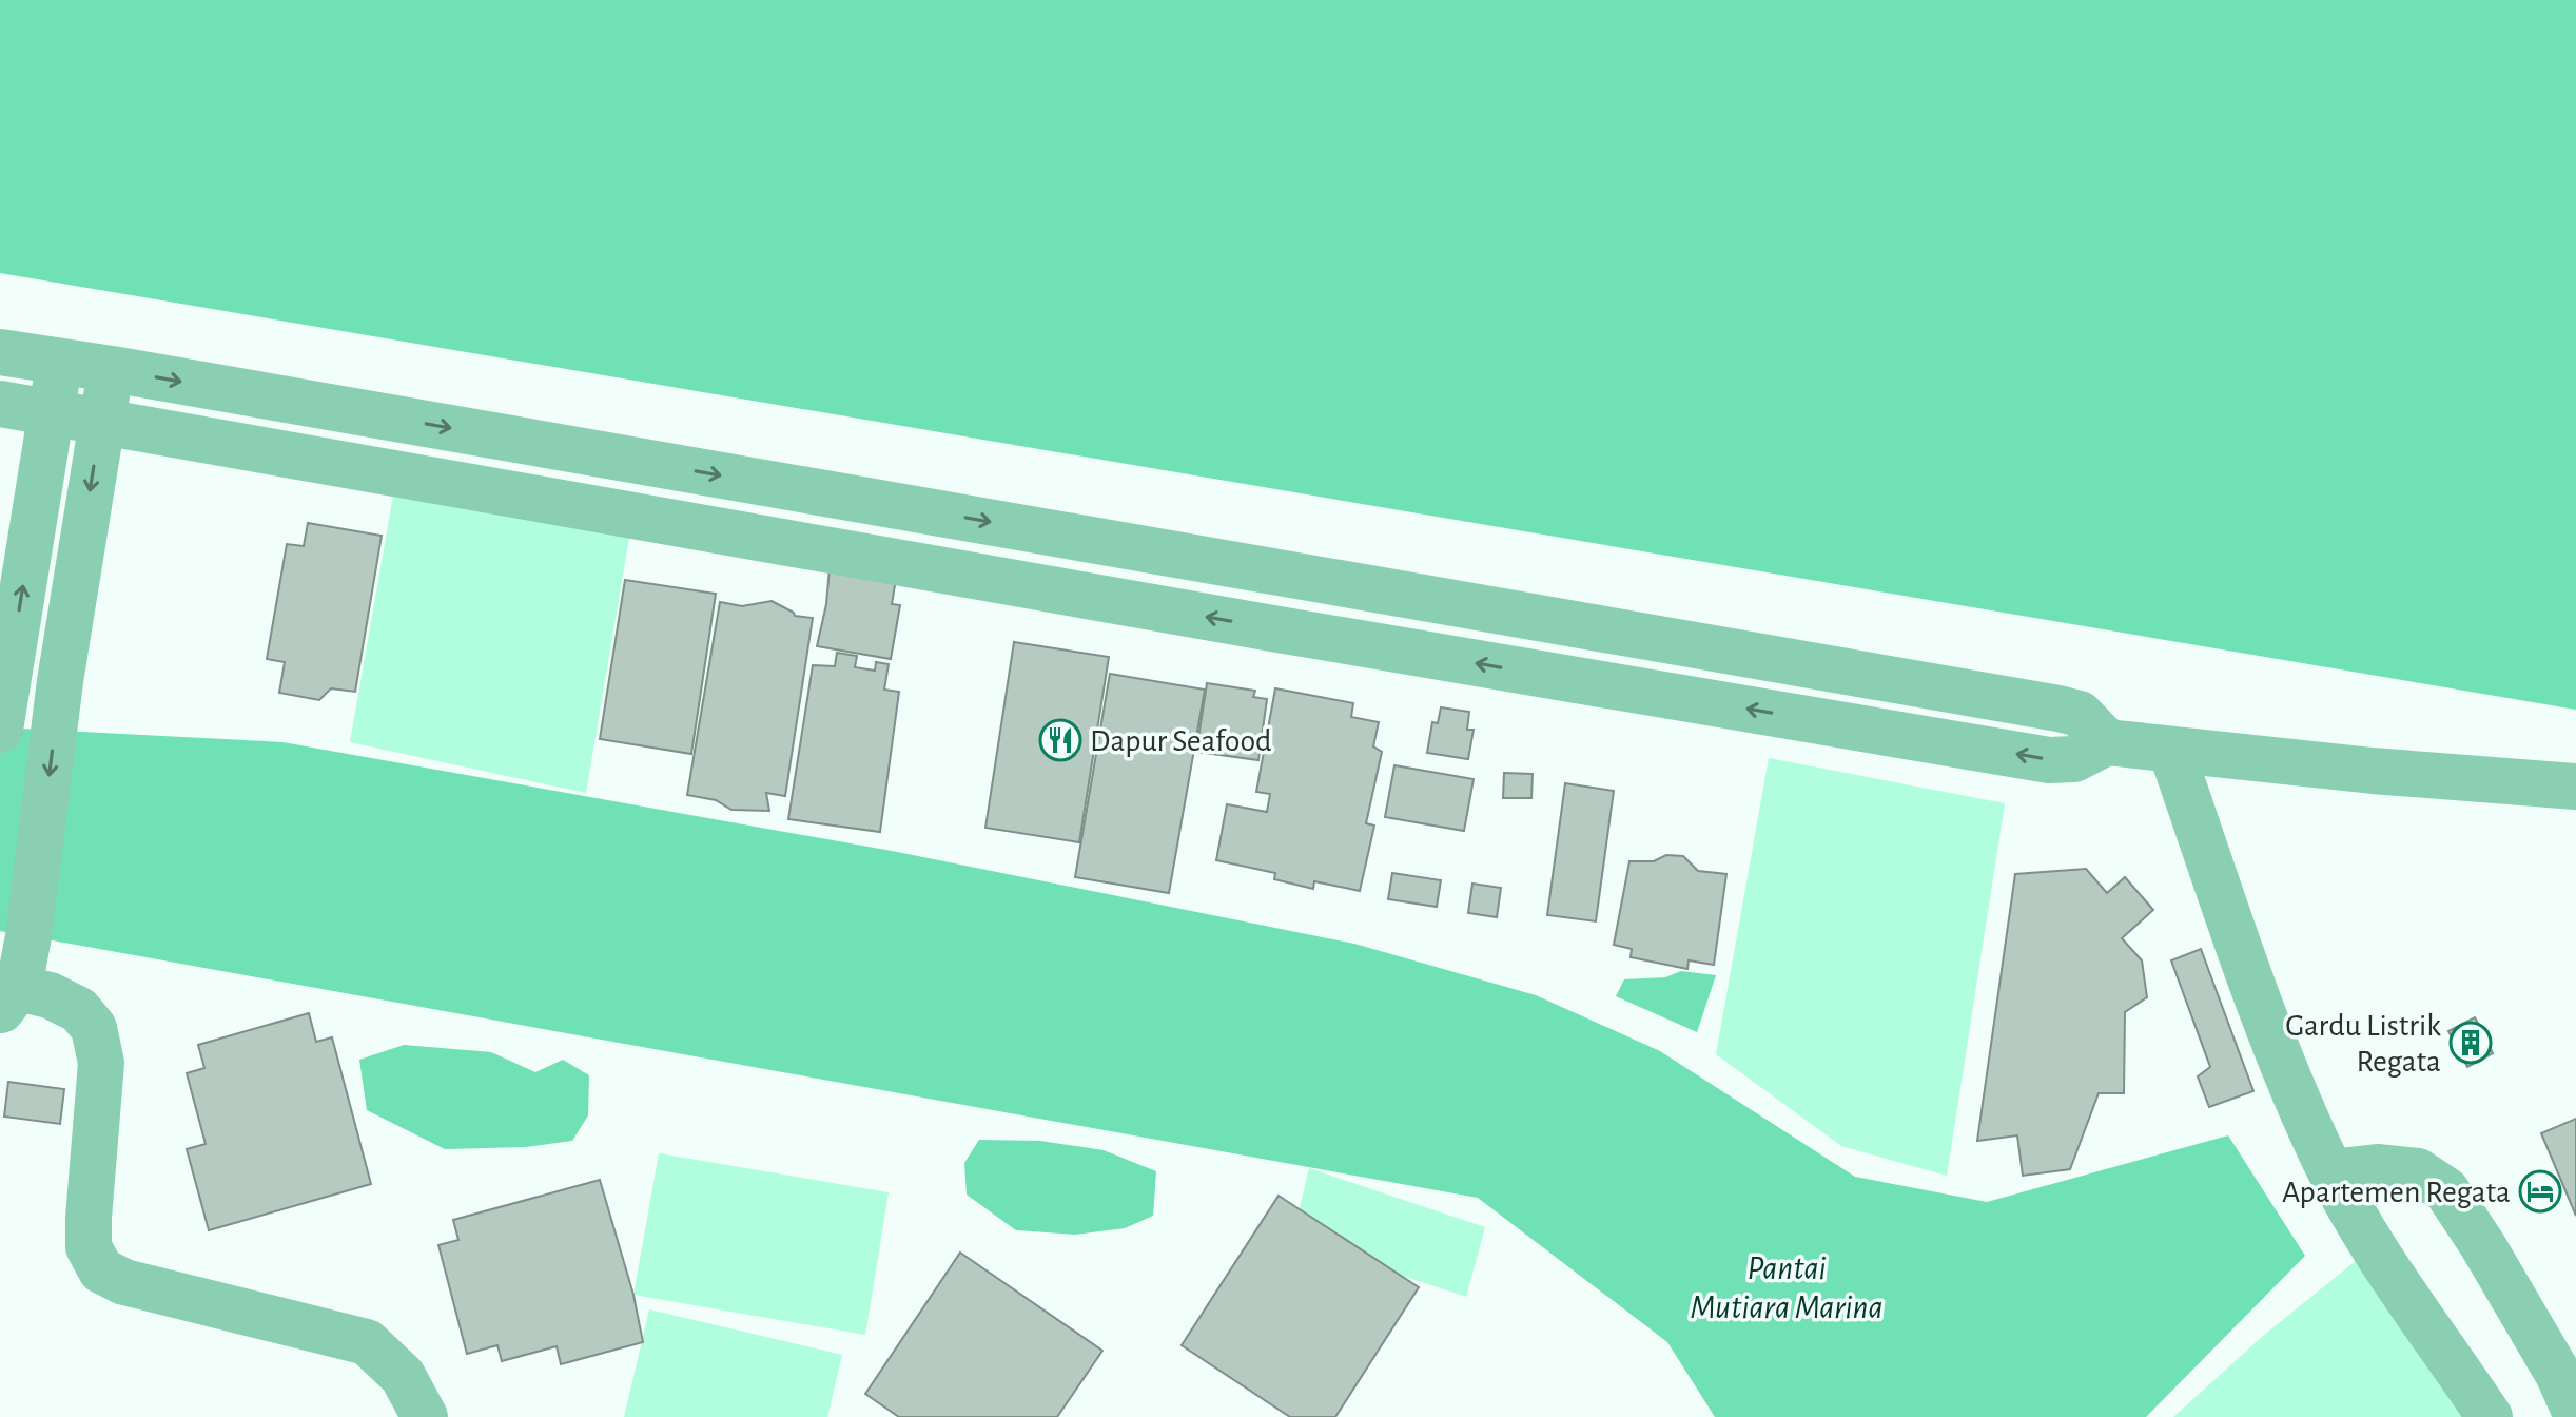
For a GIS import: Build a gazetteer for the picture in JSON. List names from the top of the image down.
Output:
{
  "water": ["Pantai Mutiara Marina"],
  "places": {
    "restaurant": ["Dapur Seafood"],
    "building": ["Gardu Listrik Regata"],
    "hotel": ["Apartemen Regata"]
  }
}
